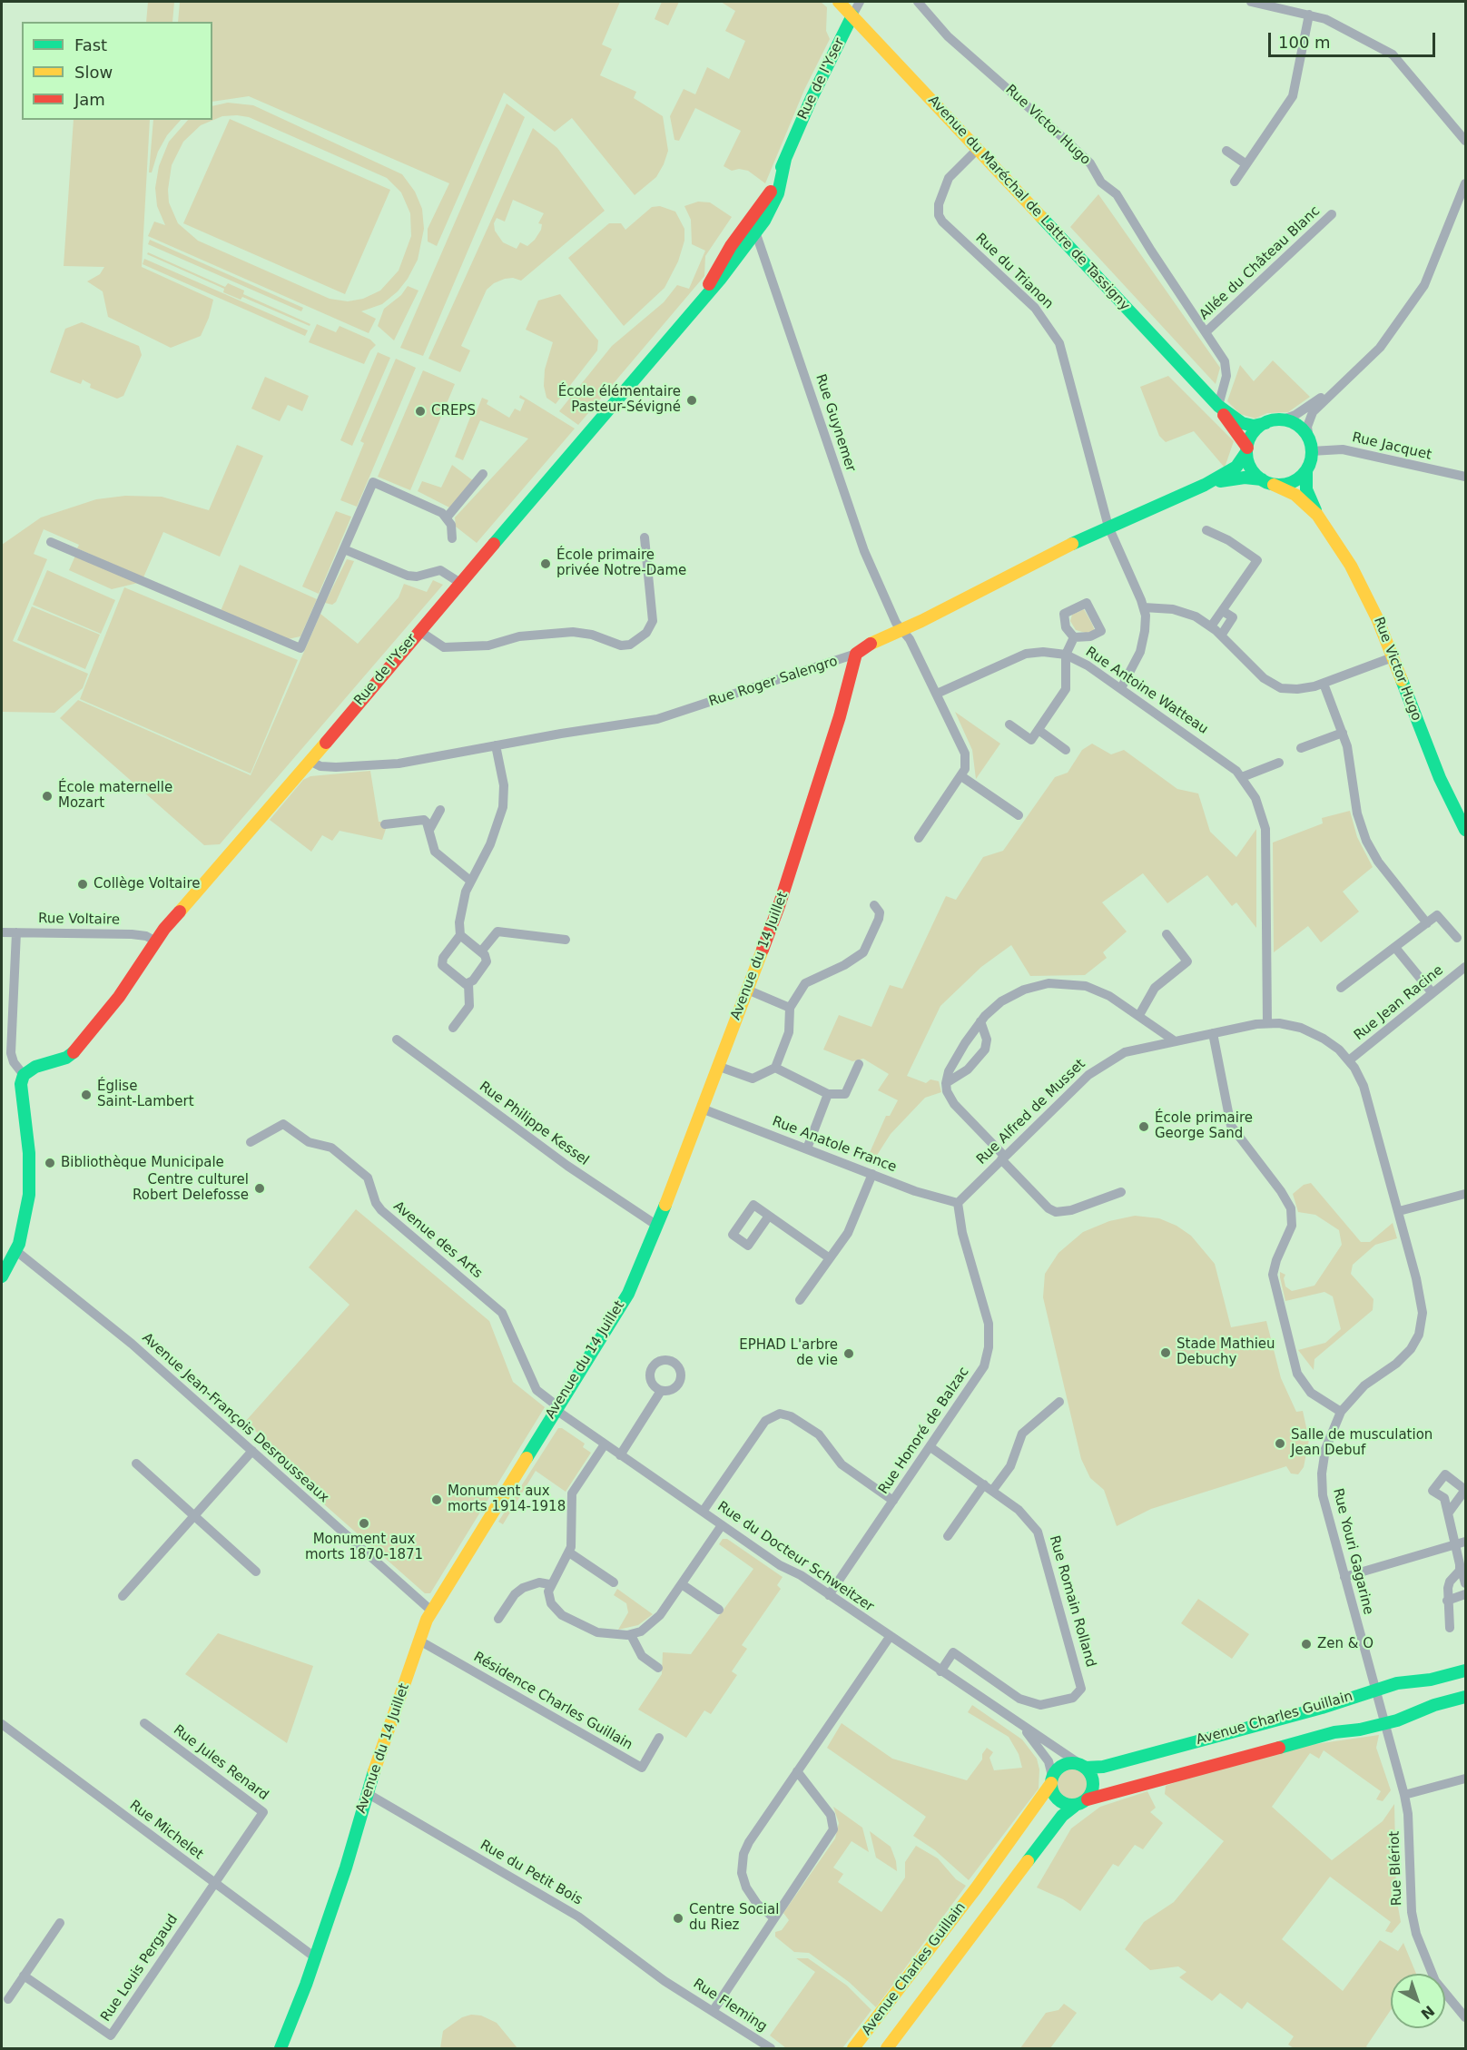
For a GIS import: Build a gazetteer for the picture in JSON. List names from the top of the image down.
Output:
{
  "streets": {
    "street": [
      "Rue de l'Yser",
      "Rue Victor Hugo",
      "Avenue du Maréchal de Lattre de Tassigny",
      "Allée du Château Blanc",
      "Rue du Trianon",
      "Rue Guynemer",
      "Rue Jacquet",
      "Rue Roger Salengro",
      "Rue Antoine Watteau",
      "Rue Voltaire",
      "Avenue du 14 Juillet",
      "Rue Jean Racine",
      "Rue Alfred de Musset",
      "Rue Philippe Kessel",
      "Rue Anatole France",
      "Avenue des Arts",
      "Avenue Jean-François Desrousseaux",
      "Rue Honoré de Balzac",
      "Rue Youri Gagarine",
      "Rue du Docteur Schweitzer",
      "Rue Romain Rolland",
      "Résidence Charles Guillain",
      "Avenue Charles Guillain",
      "Rue Jules Renard",
      "Rue Michelet",
      "Rue Blériot",
      "Rue du Petit Bois",
      "Rue Louis Pergaud",
      "Rue Fleming"
    ]
  },
  "crossings": [
    ["Rue de l'Yser", "Avenue du Maréchal de Lattre de Tassigny"],
    ["Rue de l'Yser", "Rue Guynemer"],
    ["Rue de l'Yser", "Rue Roger Salengro"],
    ["Rue de l'Yser", "Rue Voltaire"],
    ["Rue Victor Hugo", "Avenue du Maréchal de Lattre de Tassigny"],
    ["Rue Victor Hugo", "Allée du Château Blanc"],
    ["Rue Victor Hugo", "Rue Jacquet"],
    ["Rue Victor Hugo", "Rue Roger Salengro"],
    ["Avenue du Maréchal de Lattre de Tassigny", "Rue du Trianon"],
    ["Avenue du Maréchal de Lattre de Tassigny", "Rue Jacquet"],
    ["Avenue du Maréchal de Lattre de Tassigny", "Rue Roger Salengro"],
    ["Rue du Trianon", "Rue Roger Salengro"],
    ["Rue Guynemer", "Rue Roger Salengro"],
    ["Rue Guynemer", "Rue Antoine Watteau"],
    ["Rue Jacquet", "Rue Roger Salengro"],
    ["Rue Roger Salengro", "Avenue du 14 Juillet"],
    ["Rue Antoine Watteau", "Rue Alfred de Musset"],
    ["Avenue du 14 Juillet", "Rue Philippe Kessel"],
    ["Avenue du 14 Juillet", "Rue Anatole France"],
    ["Avenue du 14 Juillet", "Avenue des Arts"],
    ["Avenue du 14 Juillet", "Avenue Jean-François Desrousseaux"],
    ["Avenue du 14 Juillet", "Rue du Docteur Schweitzer"],
    ["Avenue du 14 Juillet", "Résidence Charles Guillain"],
    ["Avenue du 14 Juillet", "Rue Michelet"],
    ["Avenue du 14 Juillet", "Rue du Petit Bois"],
    ["Rue Jean Racine", "Rue Alfred de Musset"],
    ["Rue Alfred de Musset", "Rue Anatole France"],
    ["Rue Alfred de Musset", "Rue Honoré de Balzac"],
    ["Rue Alfred de Musset", "Rue Youri Gagarine"],
    ["Rue Anatole France", "Rue Honoré de Balzac"],
    ["Avenue des Arts", "Rue du Docteur Schweitzer"],
    ["Rue Honoré de Balzac", "Rue du Docteur Schweitzer"],
    ["Rue Honoré de Balzac", "Rue Romain Rolland"],
    ["Rue Youri Gagarine", "Avenue Charles Guillain"],
    ["Rue Youri Gagarine", "Rue Blériot"],
    ["Rue du Docteur Schweitzer", "Rue Romain Rolland"],
    ["Rue du Docteur Schweitzer", "Avenue Charles Guillain"],
    ["Avenue Charles Guillain", "Rue Blériot"],
    ["Rue Jules Renard", "Rue Michelet"],
    ["Rue Jules Renard", "Rue Louis Pergaud"],
    ["Rue Michelet", "Rue Louis Pergaud"],
    ["Rue du Petit Bois", "Rue Fleming"]
  ],
  "places": [
    "École élémentaire Pasteur-Sévigné",
    "CREPS",
    "École primaire privée Notre-Dame",
    "École maternelle Mozart",
    "Collège Voltaire",
    "Église Saint-Lambert",
    "École primaire George Sand",
    "Bibliothèque Municipale",
    "Centre culturel Robert Delefosse",
    "Stade Mathieu Debuchy",
    "EPHAD L'arbre de vie",
    "Salle de musculation Jean Debuf",
    "Monument aux morts 1914-1918",
    "Monument aux morts 1870-1871",
    "Zen & O",
    "Centre Social du Riez"
  ],
  "legend": ["Fast", "Slow", "Jam"],
  "scale_bar": "100 m",
  "north": "bottom right"
}
